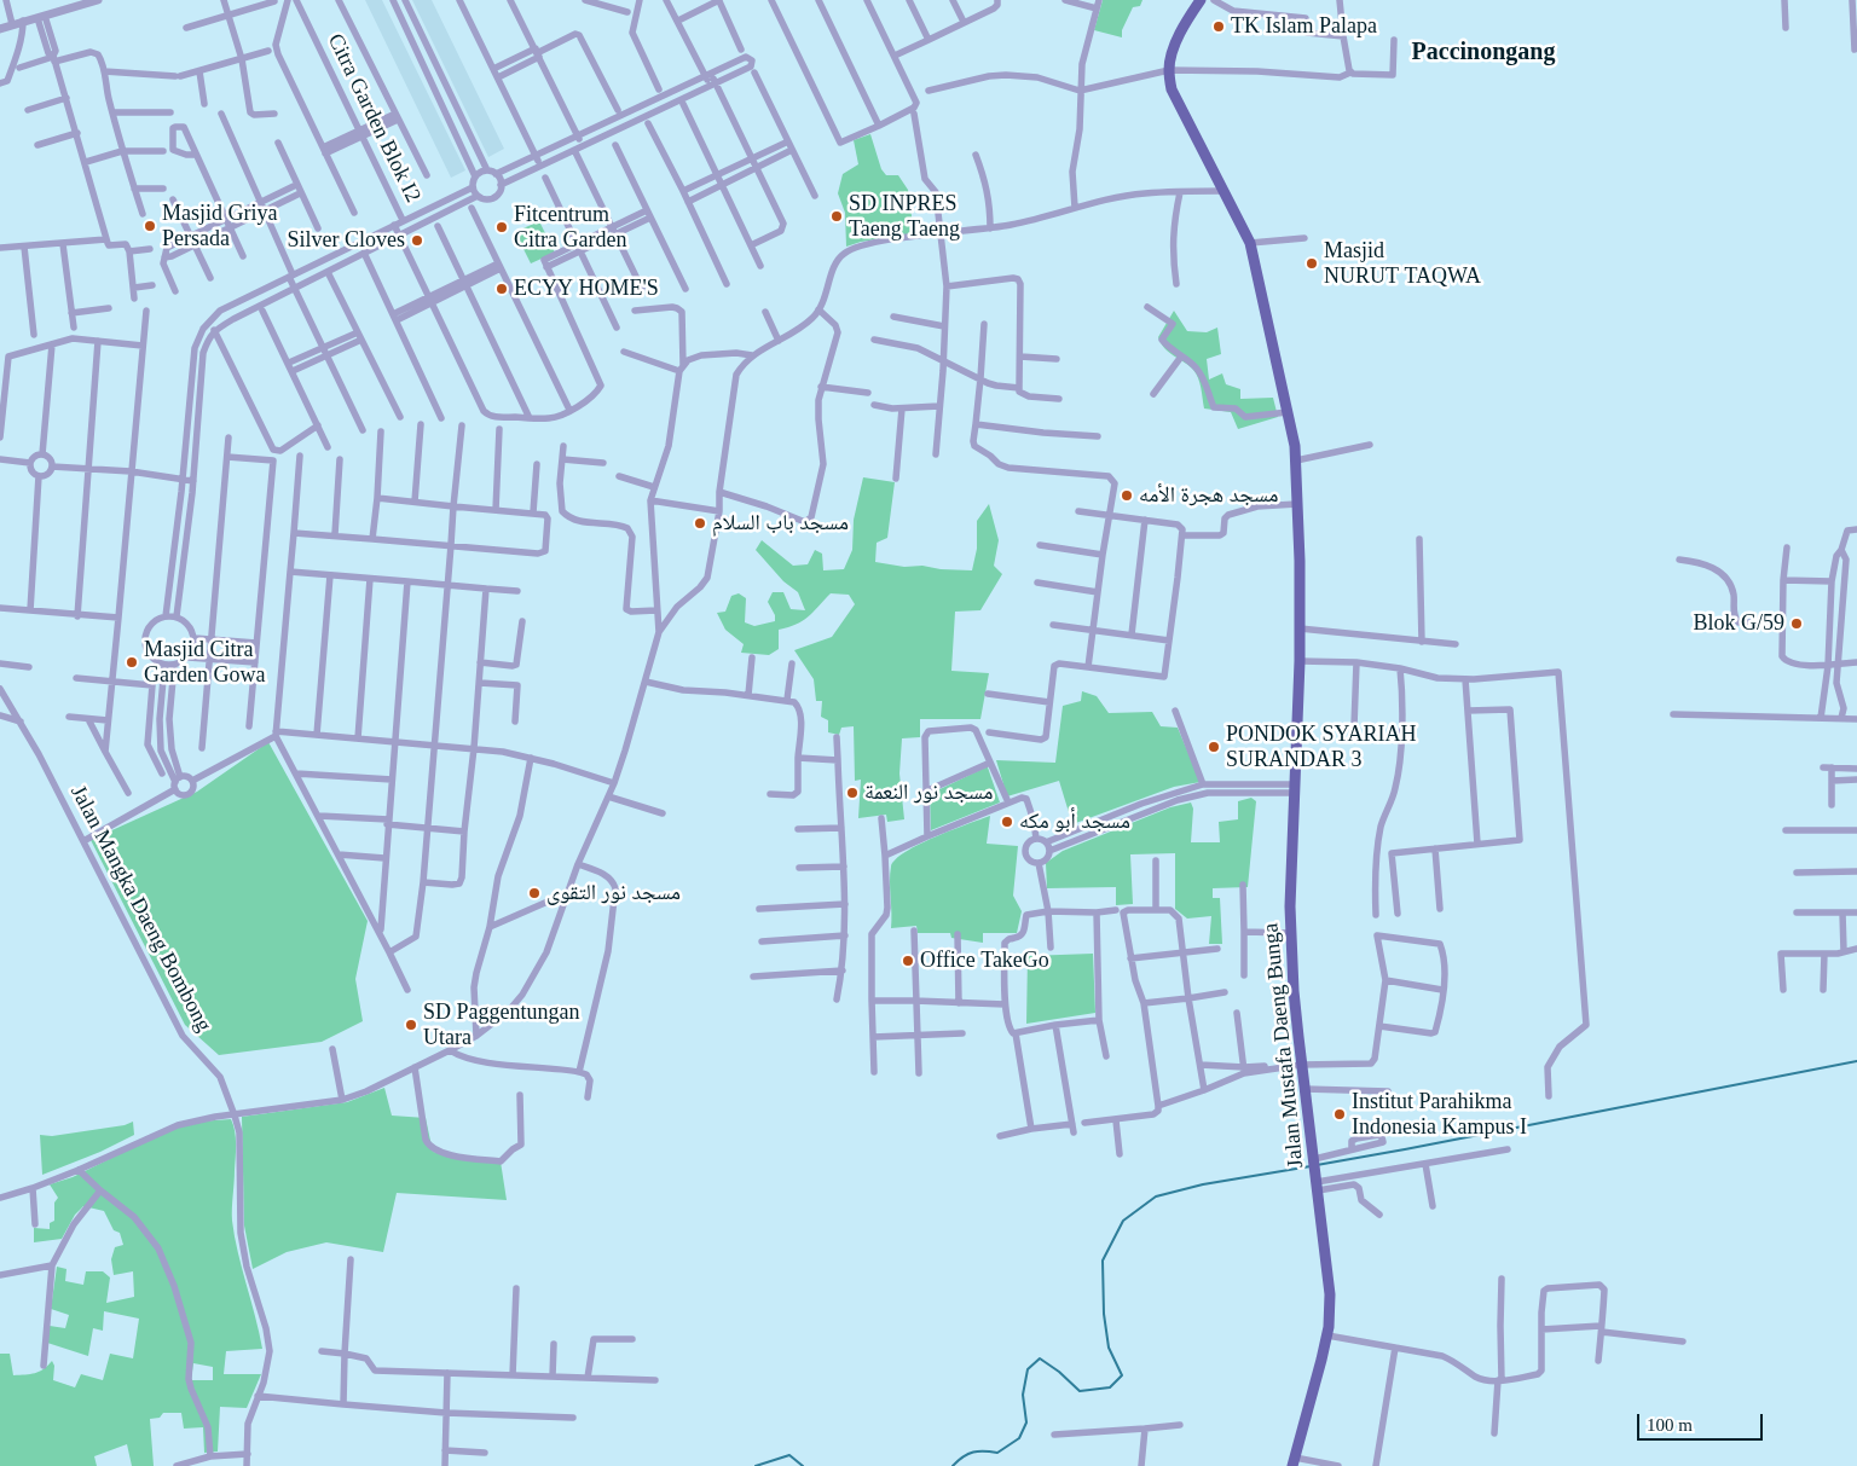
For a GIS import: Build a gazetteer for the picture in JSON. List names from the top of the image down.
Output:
{
  "streets": {
    "main road": ["Jalan Mustafa Daeng Bunga"],
    "street": ["Citra Garden Blok I2", "Jalan Mangka Daeng Bombong"]
  },
  "districts": ["Paccinongang"],
  "places": [
    "TK Islam Palapa",
    "SD INPRES Taeng Taeng",
    "Masjid Griya Persada",
    "Fitcentrum Citra Garden",
    "Silver Cloves",
    "Masjid NURUT TAQWA",
    "ECYY HOME'S",
    "مسجد هجرة الأمه",
    "مسجد باب السلام",
    "Blok G/59",
    "Masjid Citra Garden Gowa",
    "PONDOK SYARIAH SURANDAR 3",
    "مسجد نور النعمة",
    "مسجد أبو مكه",
    "مسجد نور التقوى",
    "Office TakeGo",
    "SD Paggentungan Utara",
    "Institut Parahikma Indonesia Kampus I"
  ],
  "scale_bar": "100 m"
}
